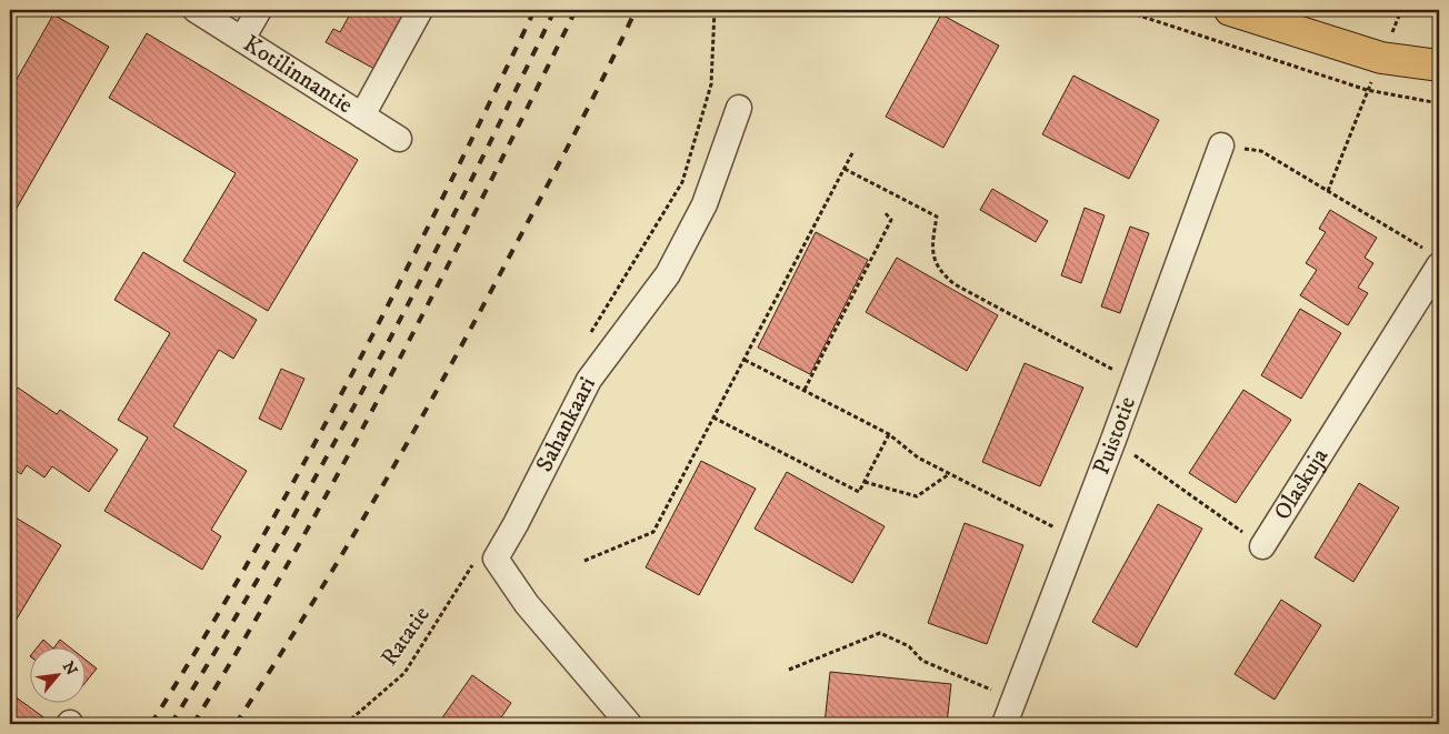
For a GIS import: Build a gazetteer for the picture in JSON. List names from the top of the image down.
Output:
{
  "streets": {
    "street": [
      "Kotilinnantie",
      "Sahankaari",
      "Puistotie",
      "Olaskuja"
    ],
    "path": ["Ratatie"]
  },
  "crossings": [
    ["Puistotie", "Olaskuja"]
  ],
  "north": "top right"
}
